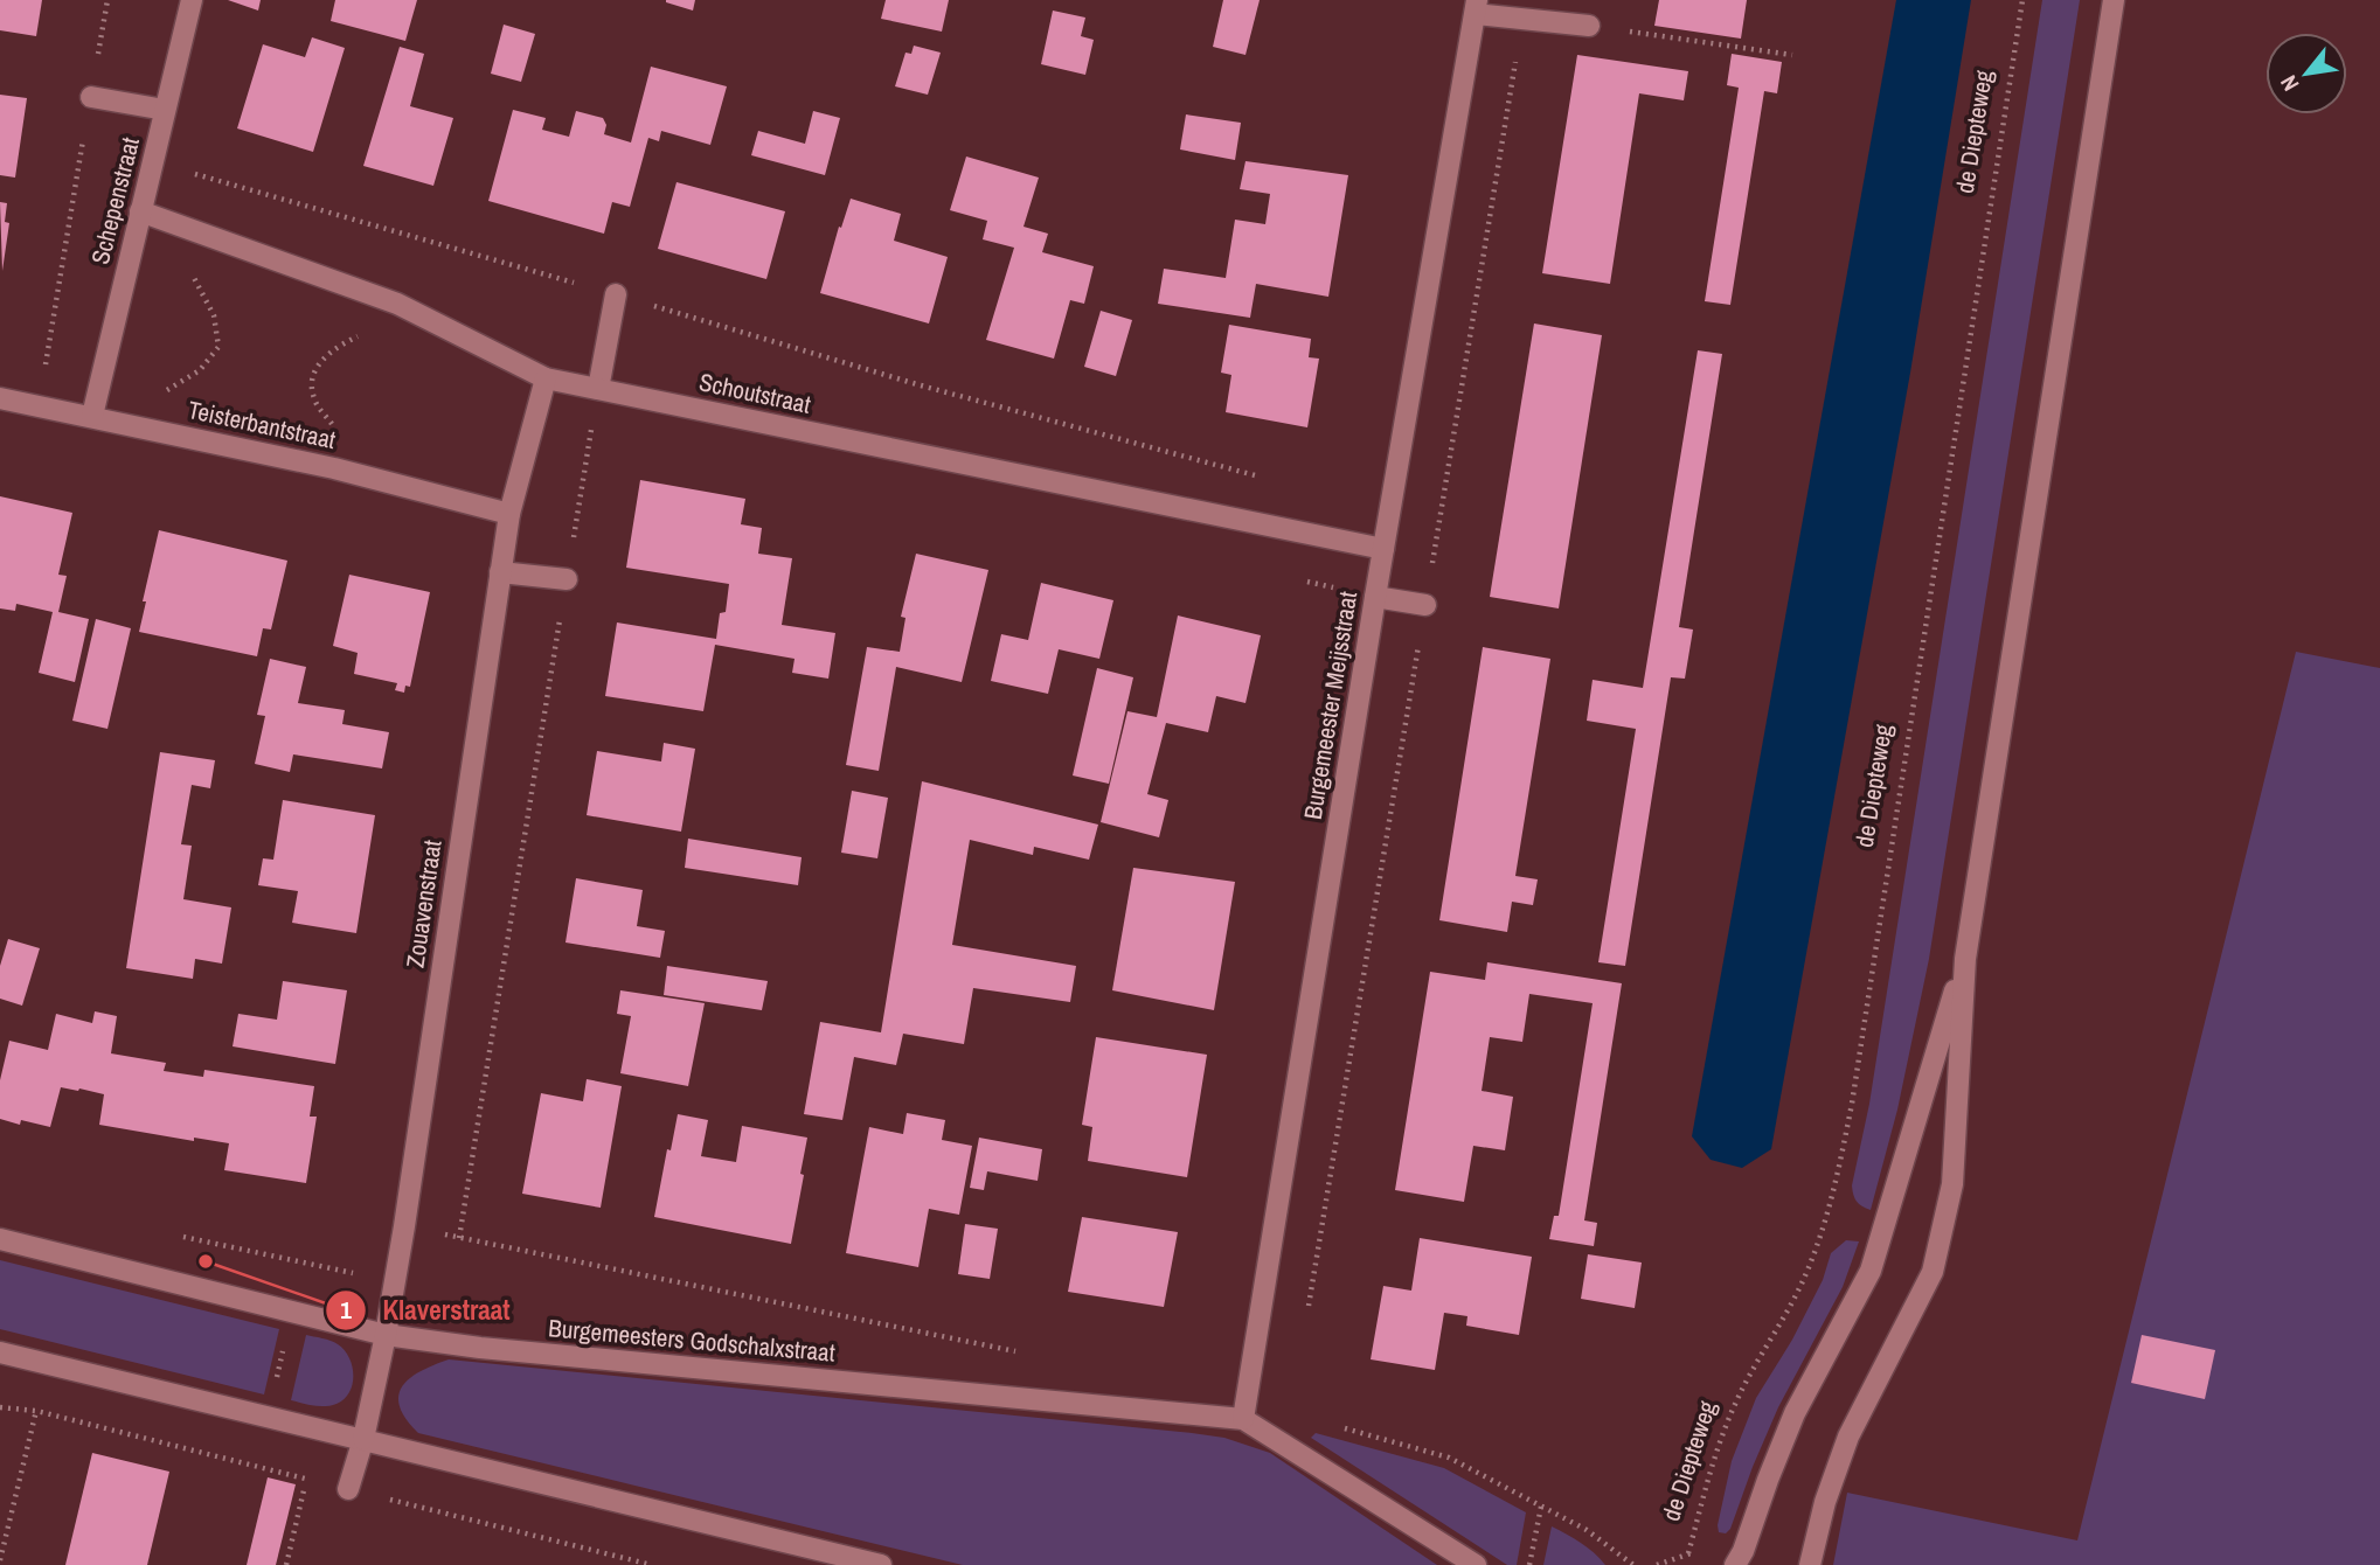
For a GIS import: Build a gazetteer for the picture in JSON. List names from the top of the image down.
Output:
{
  "streets": {
    "street": [
      "Schepenstraat",
      "Schoutstraat",
      "Teisterbantstraat",
      "Burgemeester Meijsstraat",
      "Zouavenstraat",
      "Burgemeesters Godschalxstraat"
    ],
    "path": ["de Diepteweg"]
  },
  "crossings": [
    ["Schepenstraat", "Schoutstraat"],
    ["Schepenstraat", "Teisterbantstraat"],
    ["Schoutstraat", "Burgemeester Meijsstraat"],
    ["Schoutstraat", "Zouavenstraat"],
    ["Teisterbantstraat", "Zouavenstraat"],
    ["Burgemeester Meijsstraat", "Burgemeesters Godschalxstraat"],
    ["Zouavenstraat", "Burgemeesters Godschalxstraat"]
  ],
  "places": ["Klaverstraat"],
  "north": "bottom left"
}
